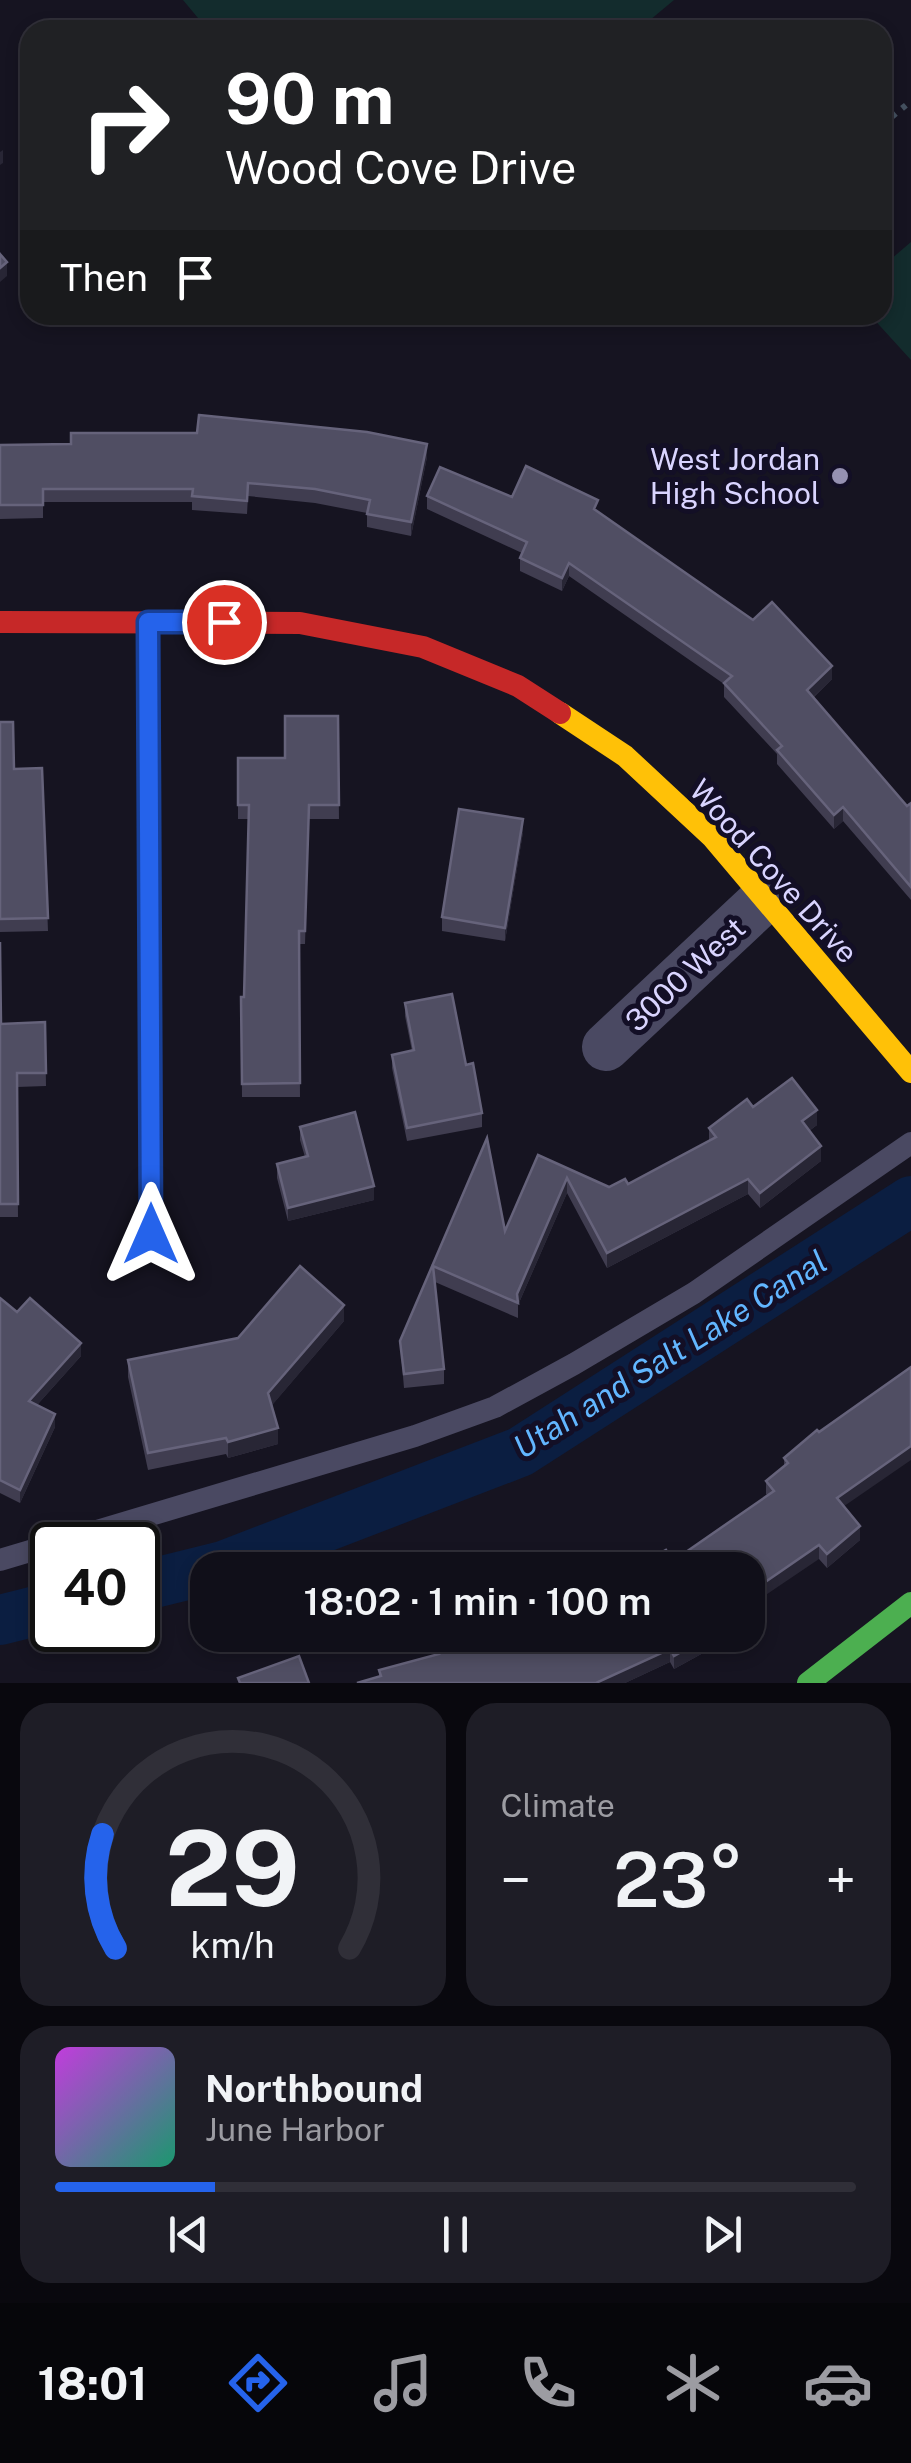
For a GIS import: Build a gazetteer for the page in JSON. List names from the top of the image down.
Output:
{
  "streets": {
    "street": ["Wood Cove Drive", "3000 West"]
  },
  "crossings": [
    ["Wood Cove Drive", "3000 West"]
  ],
  "water": ["Utah and Salt Lake Canal"],
  "places": ["West Jordan High School"],
  "page": {
    "turn": ["90 m", "Wood Cove Drive"],
    "then": "Then",
    "limit": "40",
    "trip": "18:02 · 1 min · 100 m",
    "tile": "Climate",
    "heat": ["−", "23°", "+"],
    "song": ["Northbound", "June Harbor"],
    "tabs": "18:01",
    "gauge": ["29", "km/h"]
  }
}
